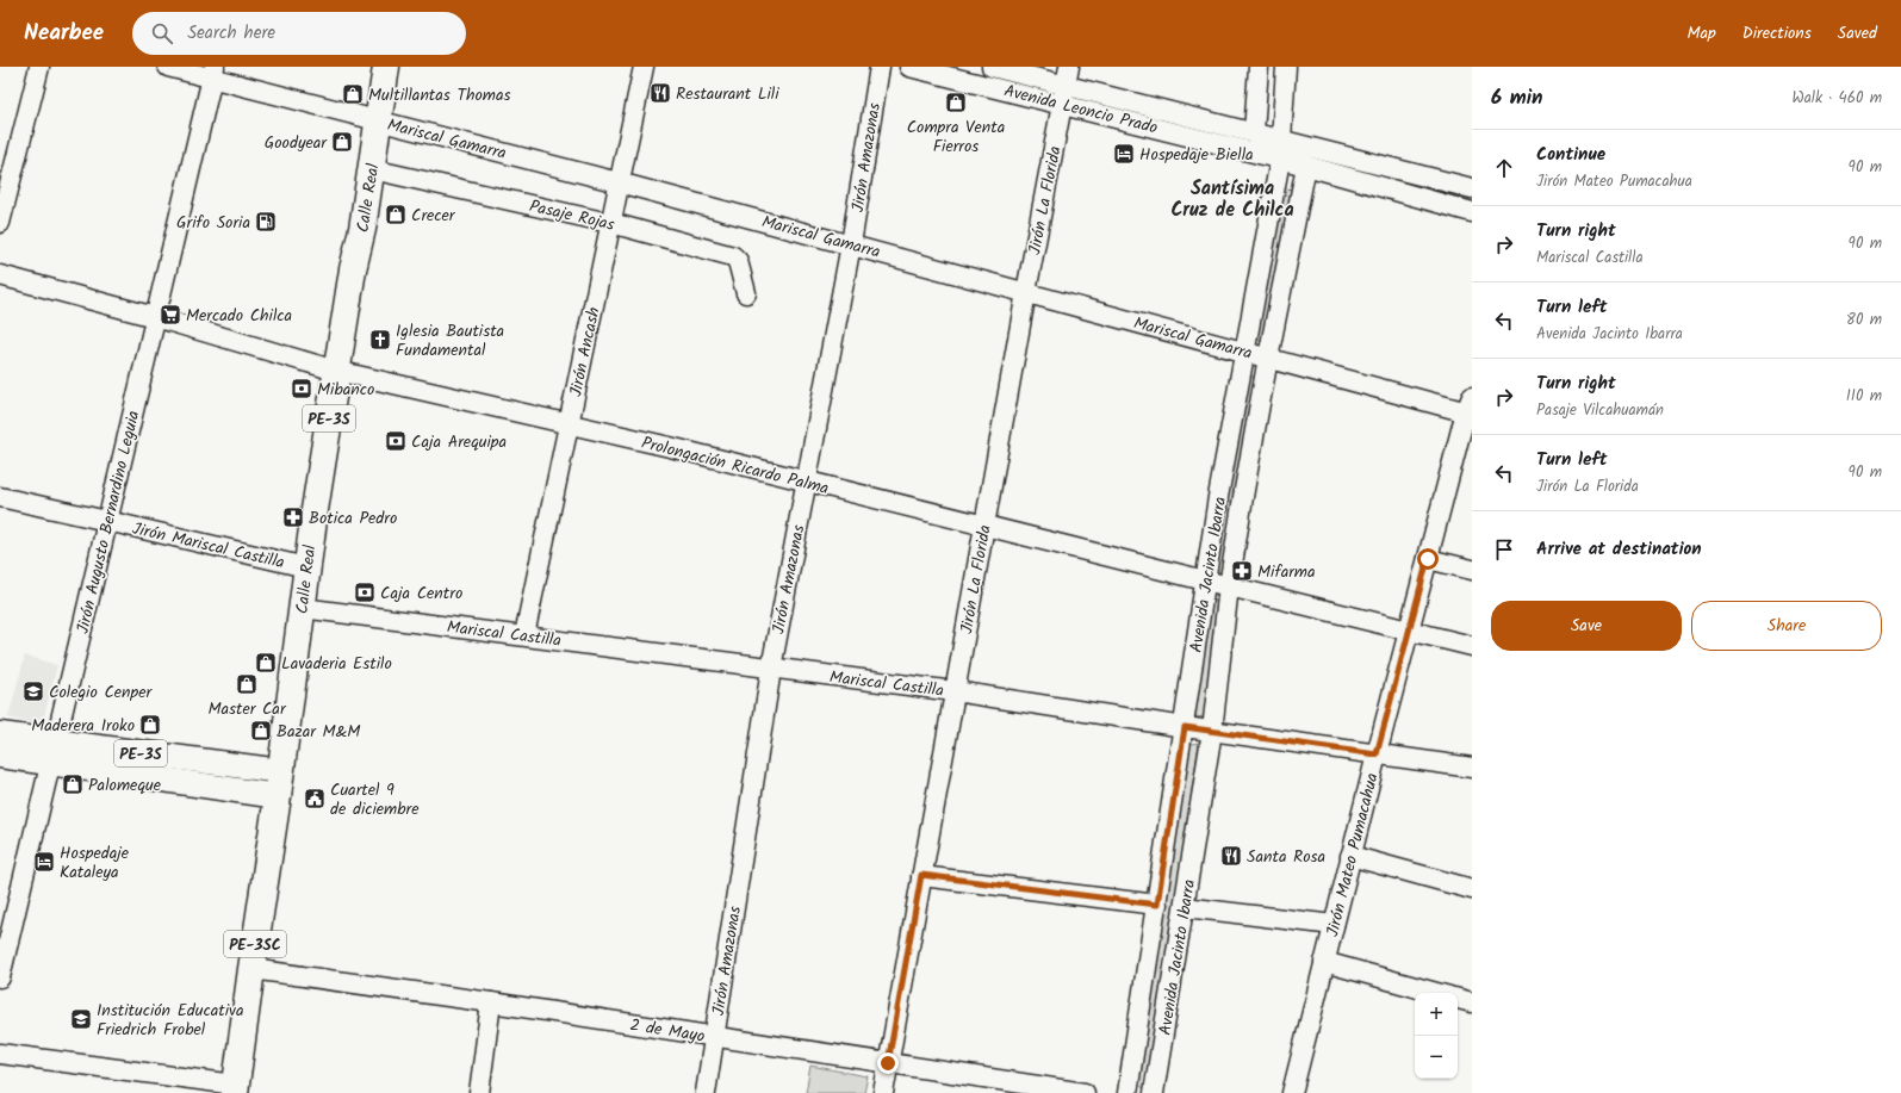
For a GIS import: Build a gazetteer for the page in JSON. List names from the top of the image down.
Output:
{
  "streets": {
    "highway": ["Calle Real", "PE-3S", "PE-3SC"],
    "street": [
      "Avenida Leoncio Prado",
      "Mariscal Gamarra",
      "Jirón Amazonas",
      "Jirón La Florida",
      "Pasaje Rojas",
      "Jirón Ancash",
      "Prolongación Ricardo Palma",
      "Jirón Augusto Bernardino Leguia",
      "Jirón Mariscal Castilla",
      "Avenida Jacinto Ibarra",
      "Mariscal Castilla",
      "Jirón Mateo Pumacahua",
      "2 de Mayo"
    ]
  },
  "crossings": [
    ["Avenida Leoncio Prado", "Jirón La Florida"],
    ["Avenida Leoncio Prado", "Avenida Jacinto Ibarra"],
    ["Mariscal Gamarra", "Jirón Amazonas"],
    ["Mariscal Gamarra", "Calle Real"],
    ["Mariscal Gamarra", "Jirón La Florida"],
    ["Mariscal Gamarra", "Jirón Ancash"],
    ["Mariscal Gamarra", "Jirón Augusto Bernardino Leguia"],
    ["Mariscal Gamarra", "Avenida Jacinto Ibarra"],
    ["Mariscal Gamarra", "Jirón Mateo Pumacahua"],
    ["Jirón Amazonas", "Prolongación Ricardo Palma"],
    ["Jirón Amazonas", "Mariscal Castilla"],
    ["Jirón Amazonas", "2 de Mayo"],
    ["Calle Real", "Pasaje Rojas"],
    ["Calle Real", "PE-3S"],
    ["Calle Real", "Prolongación Ricardo Palma"],
    ["Calle Real", "Jirón Mariscal Castilla"],
    ["Calle Real", "Mariscal Castilla"],
    ["Calle Real", "2 de Mayo"],
    ["Jirón La Florida", "Prolongación Ricardo Palma"],
    ["Jirón La Florida", "Mariscal Castilla"],
    ["Jirón La Florida", "2 de Mayo"],
    ["Pasaje Rojas", "Jirón Ancash"],
    ["Jirón Ancash", "Prolongación Ricardo Palma"],
    ["Jirón Ancash", "Mariscal Castilla"],
    ["PE-3S", "Jirón Augusto Bernardino Leguia"],
    ["Prolongación Ricardo Palma", "Jirón Augusto Bernardino Leguia"],
    ["Prolongación Ricardo Palma", "Avenida Jacinto Ibarra"],
    ["Prolongación Ricardo Palma", "Jirón Mateo Pumacahua"],
    ["Jirón Augusto Bernardino Leguia", "Jirón Mariscal Castilla"],
    ["Avenida Jacinto Ibarra", "Mariscal Castilla"],
    ["Mariscal Castilla", "Jirón Mateo Pumacahua"]
  ],
  "districts": ["Santísima Cruz de Chilca"],
  "places": {
    "restaurant": ["Restaurant Lili", "Santa Rosa"],
    "shop": [
      "Multillantas Thomas",
      "Compra Venta Fierros",
      "Goodyear",
      "Crecer",
      "Lavaderia Estilo",
      "Master Car",
      "Maderera Iroko",
      "Bazar M&M",
      "Palomeque"
    ],
    "hotel": ["Hospedaje Biella", "Hospedaje Kataleya"],
    "fuel station": ["Grifo Soria"],
    "supermarket": ["Mercado Chilca"],
    "church": ["Iglesia Bautista Fundamental"],
    "bank": ["Mibanco", "Caja Arequipa", "Caja Centro"],
    "pharmacy": ["Botica Pedro", "Mifarma"],
    "school or university": ["Colegio Cenper", "Institución Educativa Friedrich Frobel"],
    "public building": ["Cuartel 9 de diciembre"]
  },
  "page": {
    "header": "Nearbee",
    "search": "Search here",
    "nav": ["Map", "Directions", "Saved"],
    "heading": ["6 min", "Walk · 460 m"],
    "list": [
      ["Continue", "Jirón Mateo Pumacahua", "90 m"],
      ["Turn right", "Mariscal Castilla", "90 m"],
      ["Turn left", "Avenida Jacinto Ibarra", "80 m"],
      ["Turn right", "Pasaje Vilcahuamán", "110 m"],
      ["Turn left", "Jirón La Florida", "90 m"],
      "Arrive at destination"
    ],
    "buttons": ["Save", "Share"],
    "map_buttons": ["+", "−"]
  }
}
